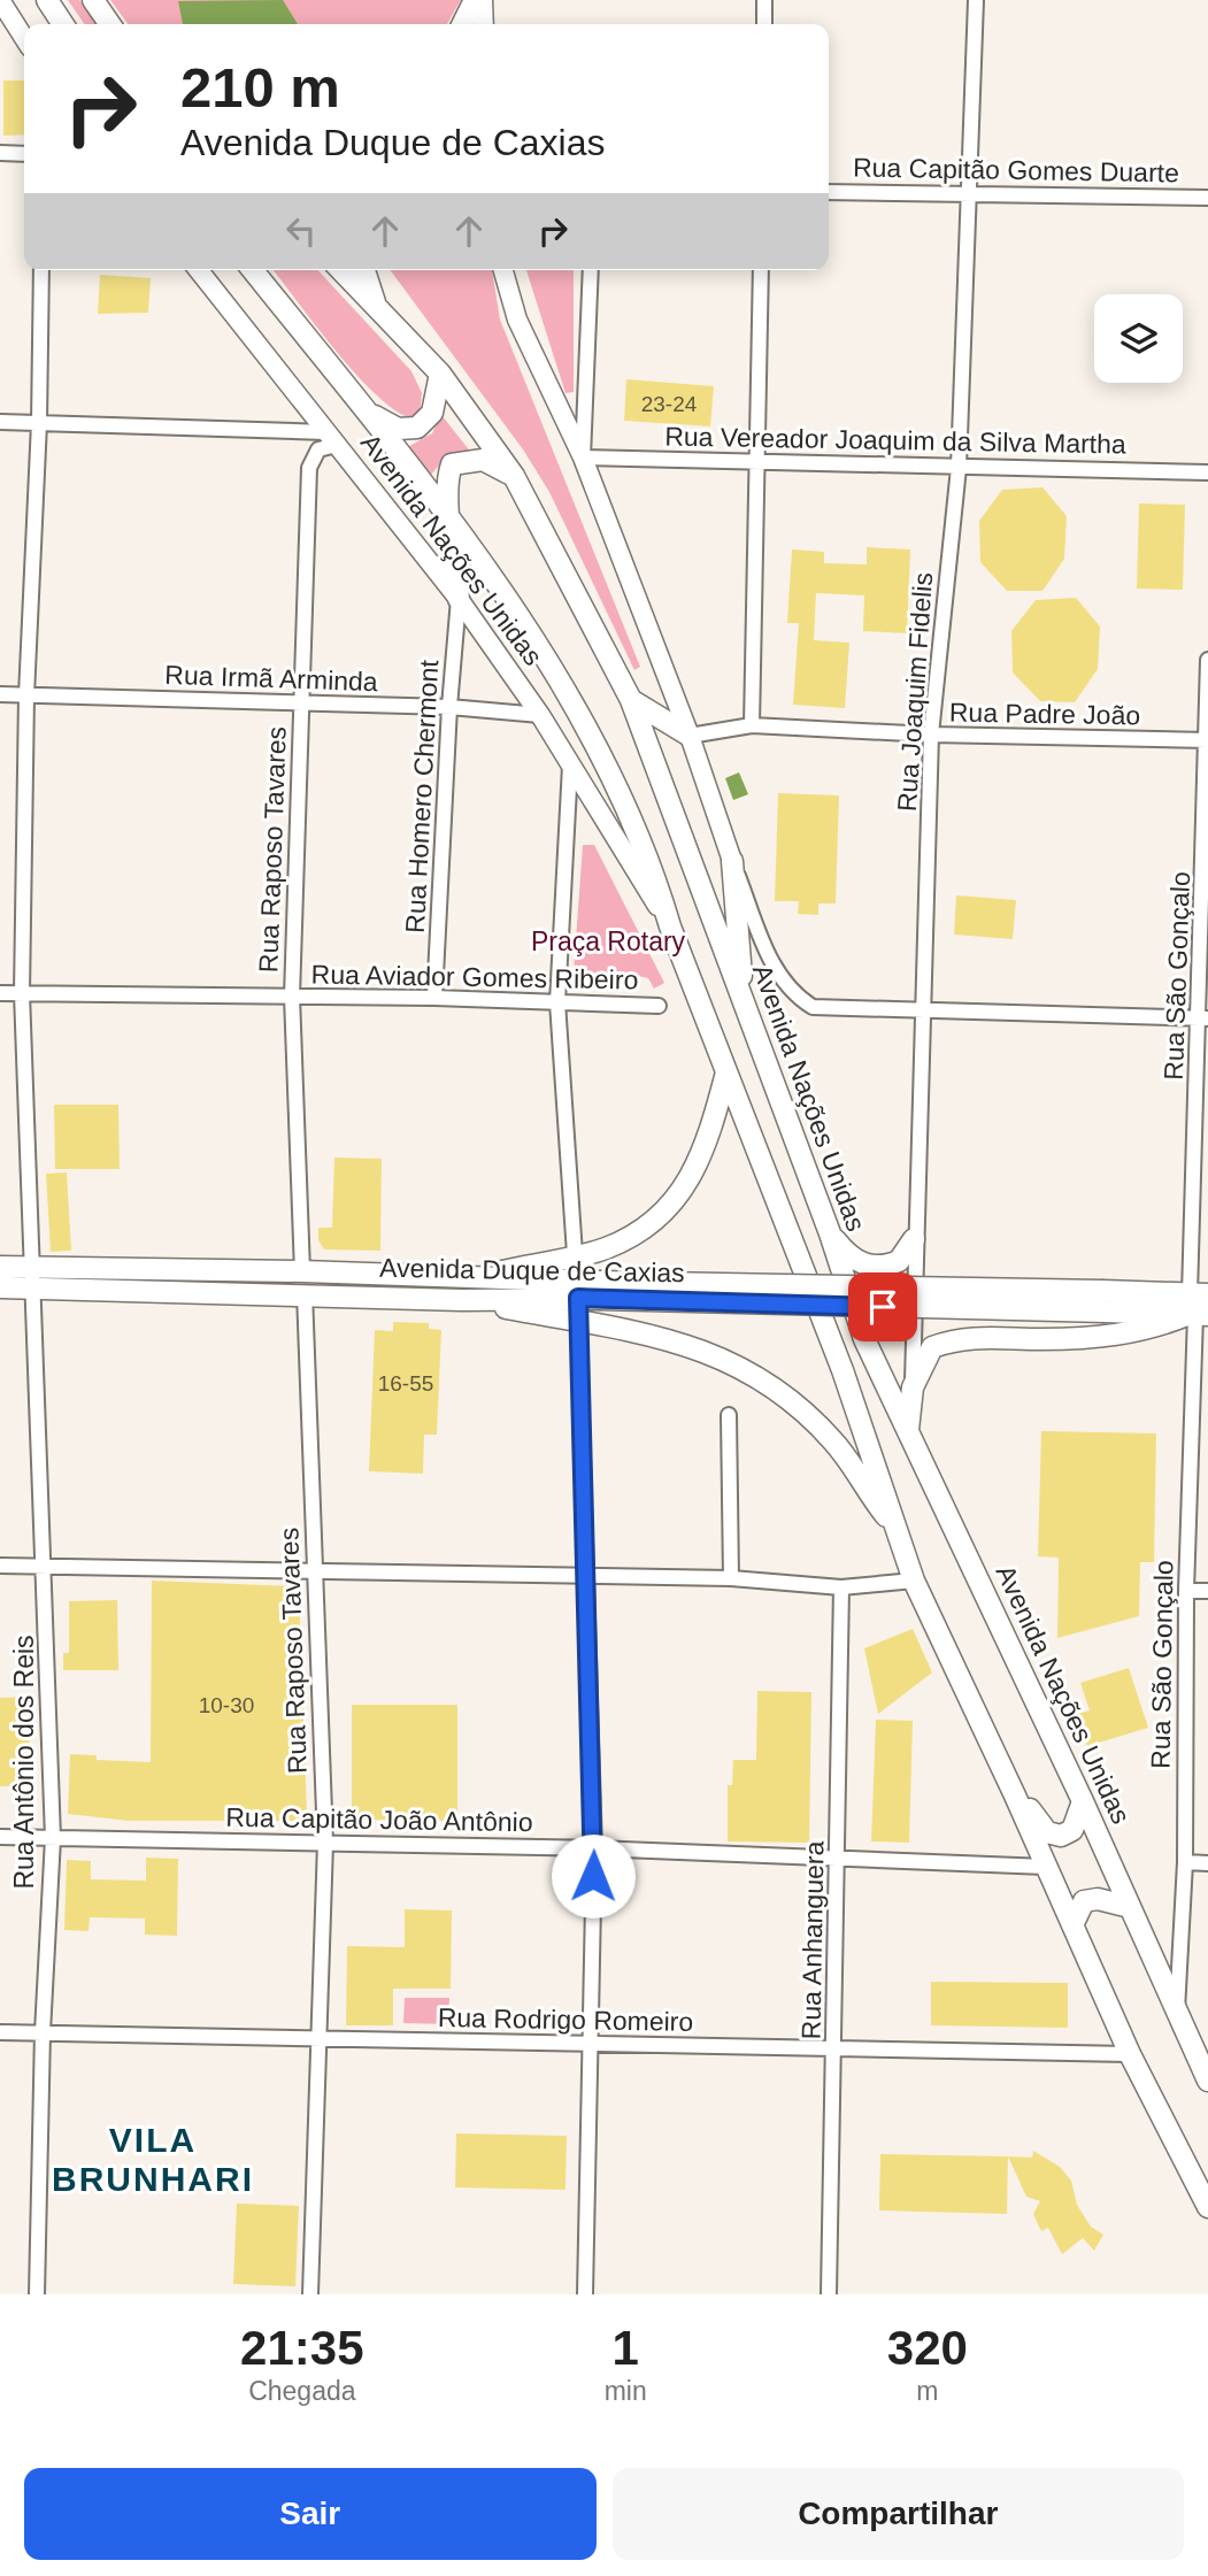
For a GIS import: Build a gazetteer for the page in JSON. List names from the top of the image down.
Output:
{
  "streets": {
    "main road": ["Avenida Nações Unidas", "Avenida Duque de Caxias"],
    "street": [
      "Rua Capitão Gomes Duarte",
      "Rua Vereador Joaquim da Silva Martha",
      "Rua Irmã Arminda",
      "Rua Joaquim Fidelis",
      "Rua Padre João",
      "Rua Homero Chermont",
      "Rua Raposo Tavares",
      "Rua São Gonçalo",
      "Rua Aviador Gomes Ribeiro",
      "Rua Antônio dos Reis",
      "Rua Capitão João Antônio",
      "Rua Anhanguera",
      "Rua Rodrigo Romeiro"
    ]
  },
  "crossings": [
    ["Rua Capitão Gomes Duarte", "Rua Joaquim Fidelis"],
    ["Rua Vereador Joaquim da Silva Martha", "Avenida Nações Unidas"],
    ["Rua Vereador Joaquim da Silva Martha", "Rua Joaquim Fidelis"],
    ["Avenida Nações Unidas", "Rua Irmã Arminda"],
    ["Avenida Nações Unidas", "Rua Joaquim Fidelis"],
    ["Avenida Nações Unidas", "Rua Padre João"],
    ["Avenida Nações Unidas", "Rua Homero Chermont"],
    ["Avenida Nações Unidas", "Rua Raposo Tavares"],
    ["Avenida Nações Unidas", "Rua São Gonçalo"],
    ["Avenida Nações Unidas", "Rua Capitão João Antônio"],
    ["Avenida Nações Unidas", "Rua Rodrigo Romeiro"],
    ["Rua Irmã Arminda", "Rua Homero Chermont"],
    ["Rua Irmã Arminda", "Rua Raposo Tavares"],
    ["Rua Irmã Arminda", "Rua Antônio dos Reis"],
    ["Rua Joaquim Fidelis", "Rua Padre João"],
    ["Rua Padre João", "Rua São Gonçalo"],
    ["Rua Homero Chermont", "Rua Aviador Gomes Ribeiro"],
    ["Rua Raposo Tavares", "Rua Aviador Gomes Ribeiro"],
    ["Rua Raposo Tavares", "Avenida Duque de Caxias"],
    ["Rua Raposo Tavares", "Rua Capitão João Antônio"],
    ["Rua Raposo Tavares", "Rua Rodrigo Romeiro"],
    ["Rua São Gonçalo", "Avenida Duque de Caxias"],
    ["Rua Aviador Gomes Ribeiro", "Rua Antônio dos Reis"],
    ["Avenida Duque de Caxias", "Rua Antônio dos Reis"],
    ["Rua Antônio dos Reis", "Rua Capitão João Antônio"],
    ["Rua Antônio dos Reis", "Rua Rodrigo Romeiro"],
    ["Rua Capitão João Antônio", "Rua Anhanguera"],
    ["Rua Anhanguera", "Rua Rodrigo Romeiro"]
  ],
  "districts": ["VILA BRUNHARI"],
  "parks": ["Praça Rotary"],
  "house_numbers": ["23-24", "16-55", "10-30"],
  "page": {
    "turn": ["210 m", "Avenida Duque de Caxias"],
    "eta": [
      "21:35",
      "Chegada",
      "1",
      "min",
      "320",
      "m"
    ],
    "buttons": ["Sair", "Compartilhar"]
  }
}
